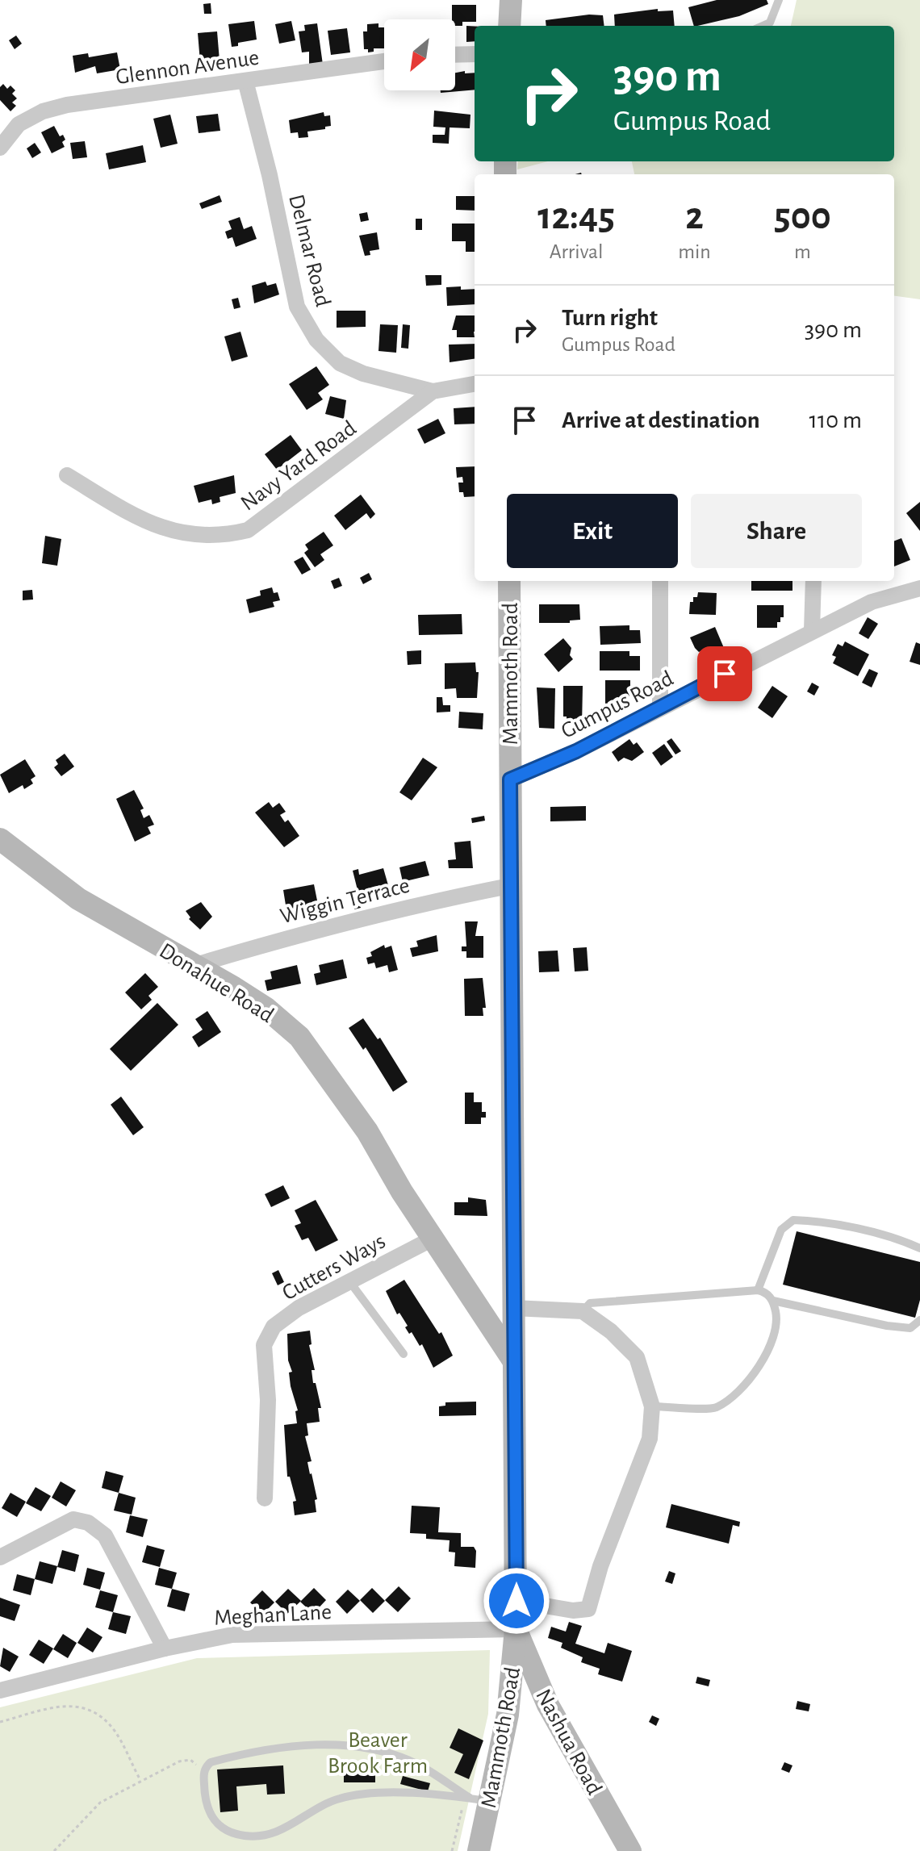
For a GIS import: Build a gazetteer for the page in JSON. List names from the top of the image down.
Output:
{
  "streets": {
    "main road": ["Mammoth Road", "Donahue Road", "Nashua Road"],
    "street": [
      "Glennon Avenue",
      "Delmar Road",
      "Navy Yard Road",
      "Gumpus Road",
      "Wiggin Terrace",
      "Cutters Ways",
      "Meghan Lane"
    ]
  },
  "crossings": [
    ["Glennon Avenue", "Delmar Road"],
    ["Delmar Road", "Navy Yard Road"],
    ["Mammoth Road", "Gumpus Road"],
    ["Mammoth Road", "Wiggin Terrace"],
    ["Mammoth Road", "Donahue Road"],
    ["Mammoth Road", "Meghan Lane"],
    ["Mammoth Road", "Nashua Road"],
    ["Wiggin Terrace", "Donahue Road"],
    ["Donahue Road", "Cutters Ways"],
    ["Meghan Lane", "Nashua Road"]
  ],
  "parks": ["Beaver Brook Farm"],
  "north": "bottom left",
  "page": {
    "turn": ["390 m", "Gumpus Road"],
    "eta": [
      "12:45",
      "Arrival",
      "2",
      "min",
      "500",
      "m"
    ],
    "list": [
      {
        "name": "Turn right",
        "note": "Gumpus Road",
        "value": "390 m"
      },
      {
        "name": "Arrive at destination",
        "value": "110 m"
      }
    ],
    "buttons": ["Exit", "Share"]
  }
}
